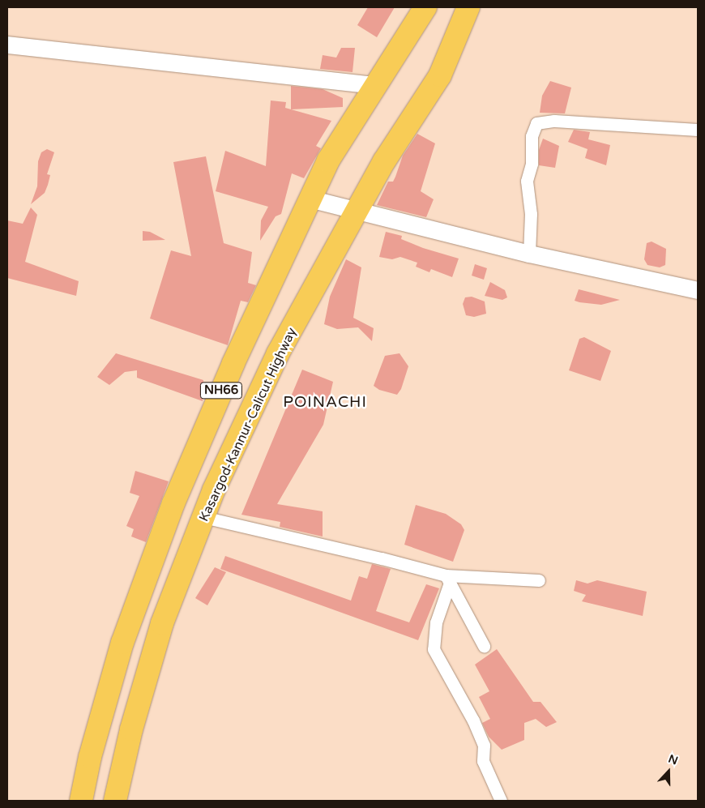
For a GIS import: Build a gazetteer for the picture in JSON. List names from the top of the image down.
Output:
{
  "streets": {
    "highway": ["NH66", "Kasargod-Kannur-Calicut Highway"]
  },
  "districts": ["POINACHI"],
  "north": "top"
}
